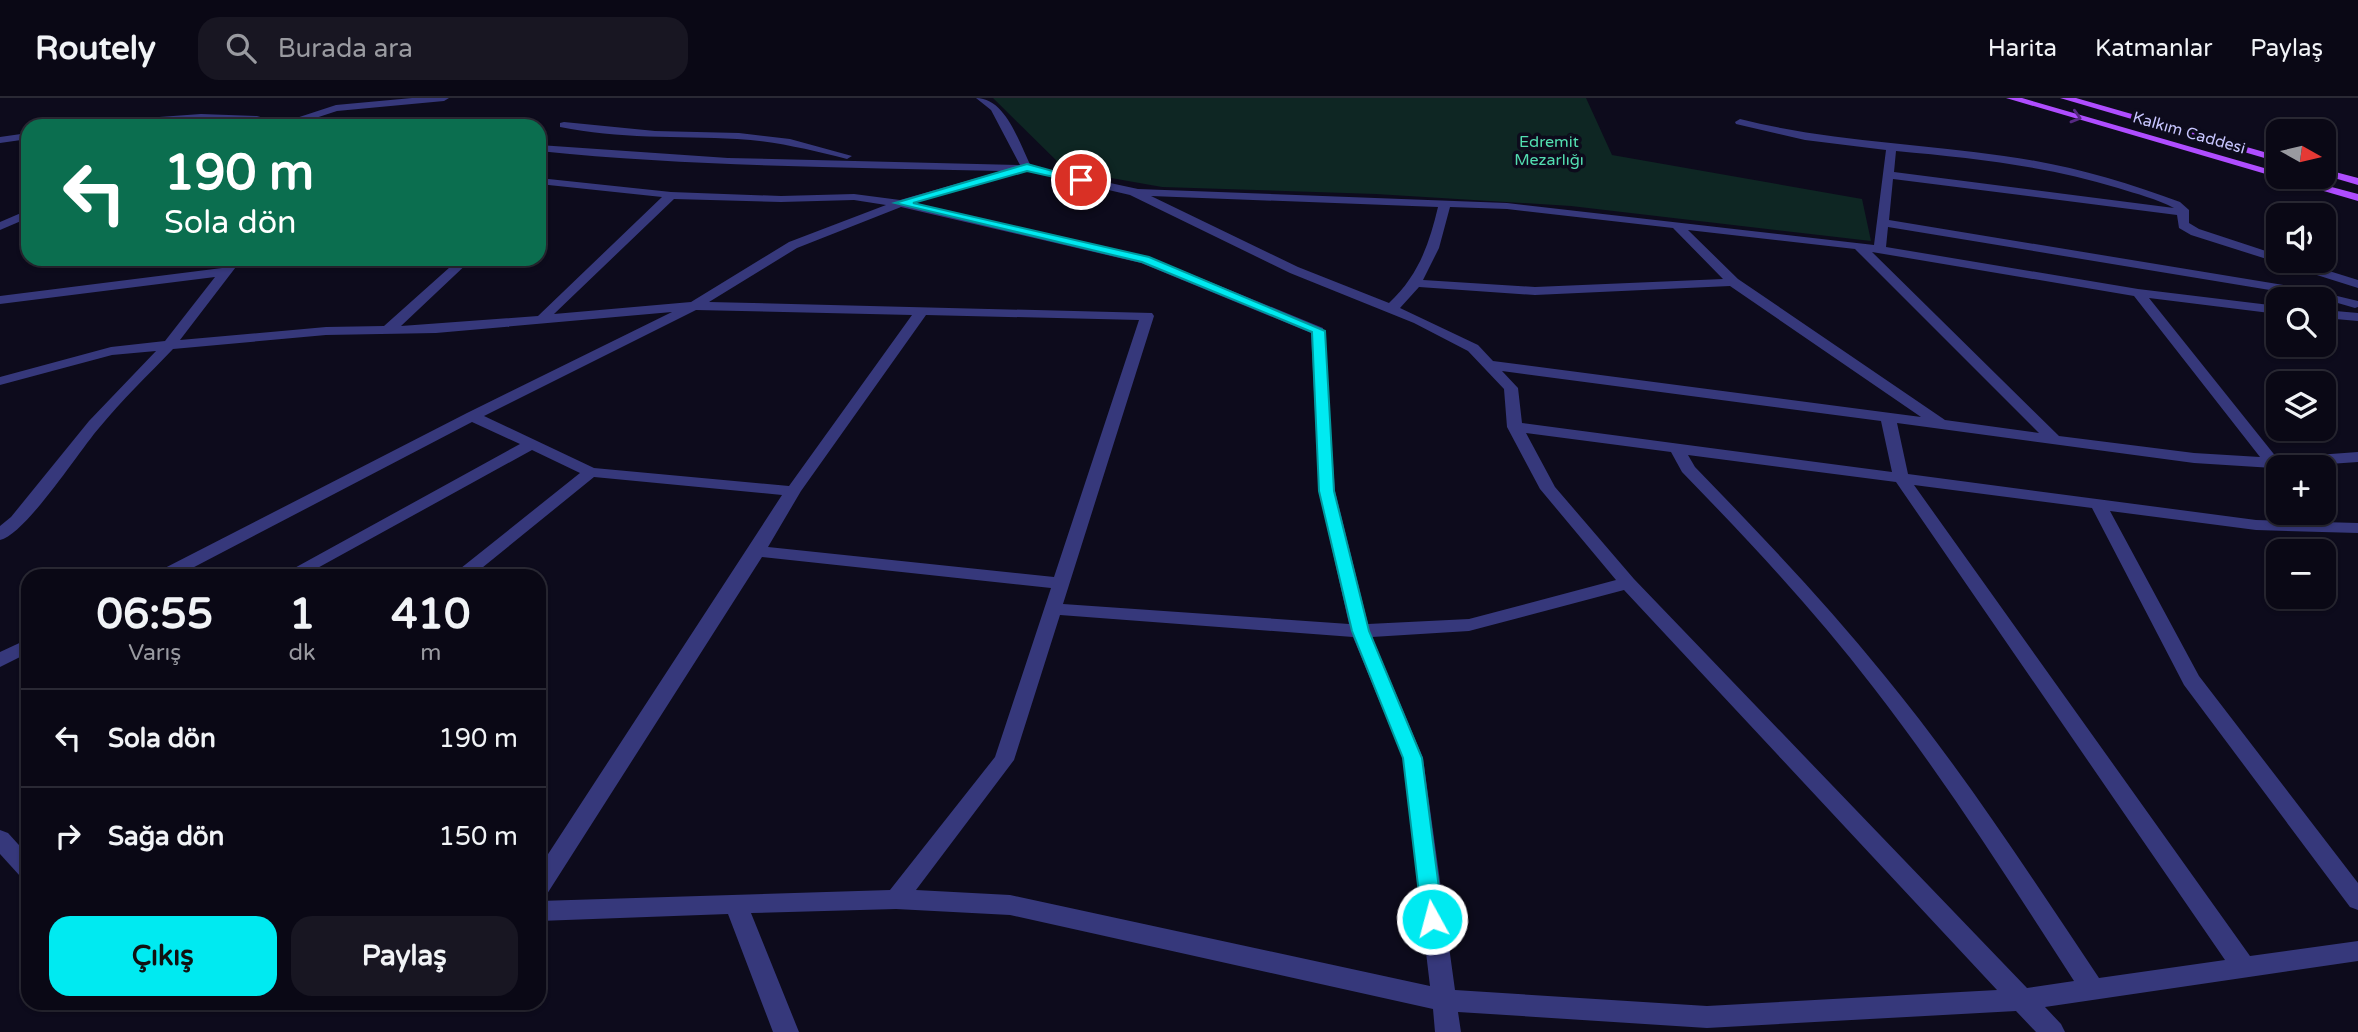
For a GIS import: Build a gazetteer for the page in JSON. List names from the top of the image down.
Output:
{
  "streets": {
    "main road": ["Kalkım Caddesi"]
  },
  "parks": ["Edremit Mezarlığı"],
  "north": "right",
  "page": {
    "header": "Routely",
    "search": "Burada ara",
    "nav": ["Harita", "Katmanlar", "Paylaş"],
    "map_buttons": ["+", "−"],
    "turn": ["190 m", "Sola dön"],
    "eta": [
      "06:55",
      "Varış",
      "1",
      "dk",
      "410",
      "m"
    ],
    "list": [
      {
        "name": "Sola dön",
        "value": "190 m"
      },
      {
        "name": "Sağa dön",
        "value": "150 m"
      }
    ],
    "buttons": ["Çıkış", "Paylaş"]
  }
}
